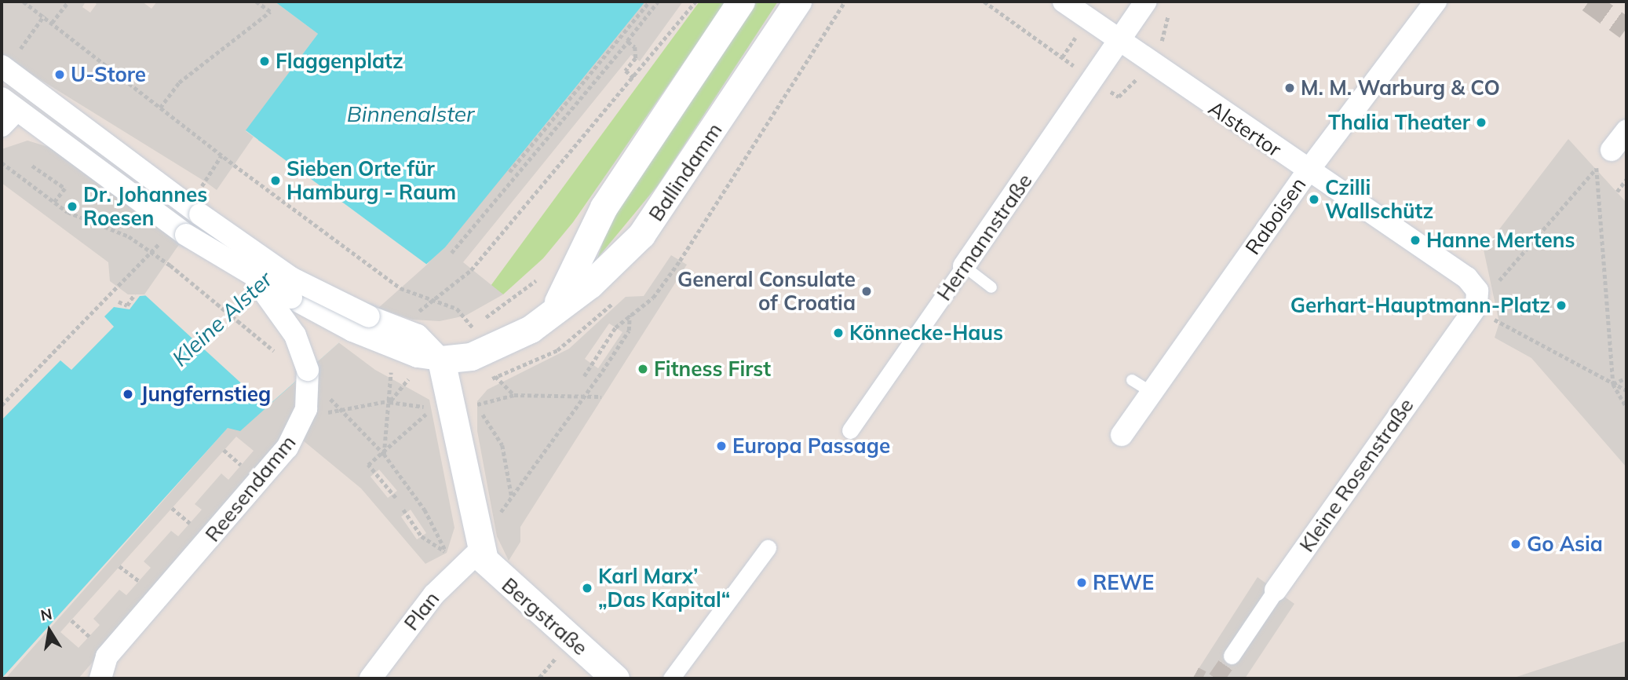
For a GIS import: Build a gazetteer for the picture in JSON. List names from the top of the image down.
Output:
{
  "streets": {
    "street": [
      "Alstertor",
      "Ballindamm",
      "Raboisen",
      "Hermannstraße",
      "Kleine Rosenstraße",
      "Reesendamm",
      "Plan",
      "Bergstraße"
    ]
  },
  "crossings": [
    ["Alstertor", "Raboisen"],
    ["Alstertor", "Hermannstraße"],
    ["Alstertor", "Kleine Rosenstraße"],
    ["Plan", "Bergstraße"]
  ],
  "water": ["Binnenalster", "Kleine Alster"],
  "places": [
    "Flaggenplatz",
    "U-Store",
    "M. M. Warburg & CO",
    "Thalia Theater",
    "Sieben Orte für Hamburg - Raum",
    "Czilli Wallschütz",
    "Dr. Johannes Roesen",
    "Hanne Mertens",
    "General Consulate of Croatia",
    "Gerhart-Hauptmann-Platz",
    "Könnecke-Haus",
    "Fitness First",
    "Jungfernstieg",
    "Europa Passage",
    "Go Asia",
    "REWE",
    "Karl Marx’ „Das Kapital“"
  ],
  "north": "top"
}
